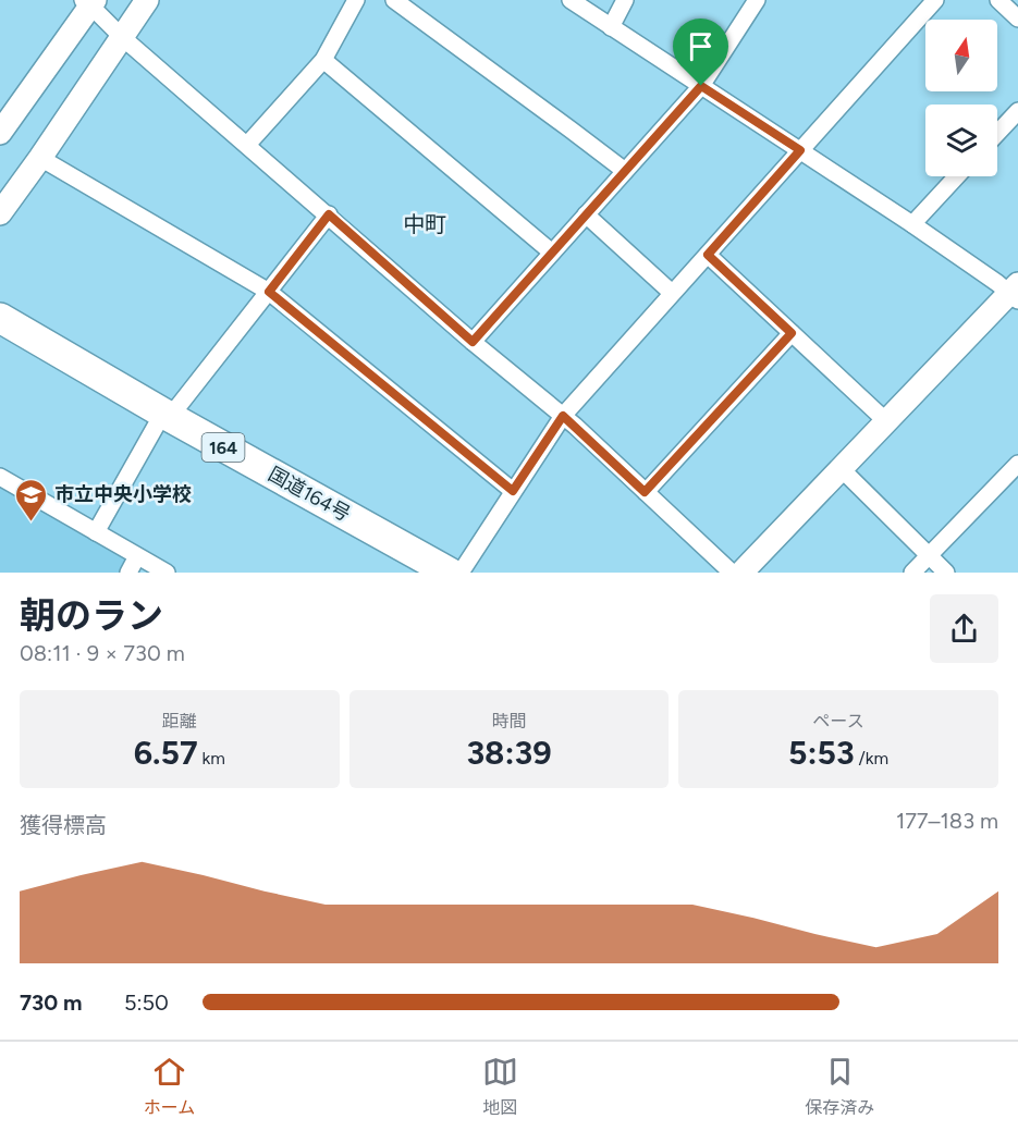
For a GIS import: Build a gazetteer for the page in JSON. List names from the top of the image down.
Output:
{
  "streets": {
    "highway": ["164", "国道164号"]
  },
  "districts": ["中町"],
  "places": {
    "school or university": ["市立中央小学校"]
  },
  "north": "top",
  "page": {
    "heading": ["朝のラン", "08:11 · 9 × 730 m"],
    "stats": [
      ["距離", "6.57 km"],
      ["時間", "38:39"],
      ["ペース", "5:53 /km"]
    ],
    "chart": ["獲得標高", "177–183 m"],
    "list": [
      {
        "name": "730 m",
        "note": "5:50"
      }
    ],
    "tabs": ["ホーム", "地図", "保存済み"]
  }
}
